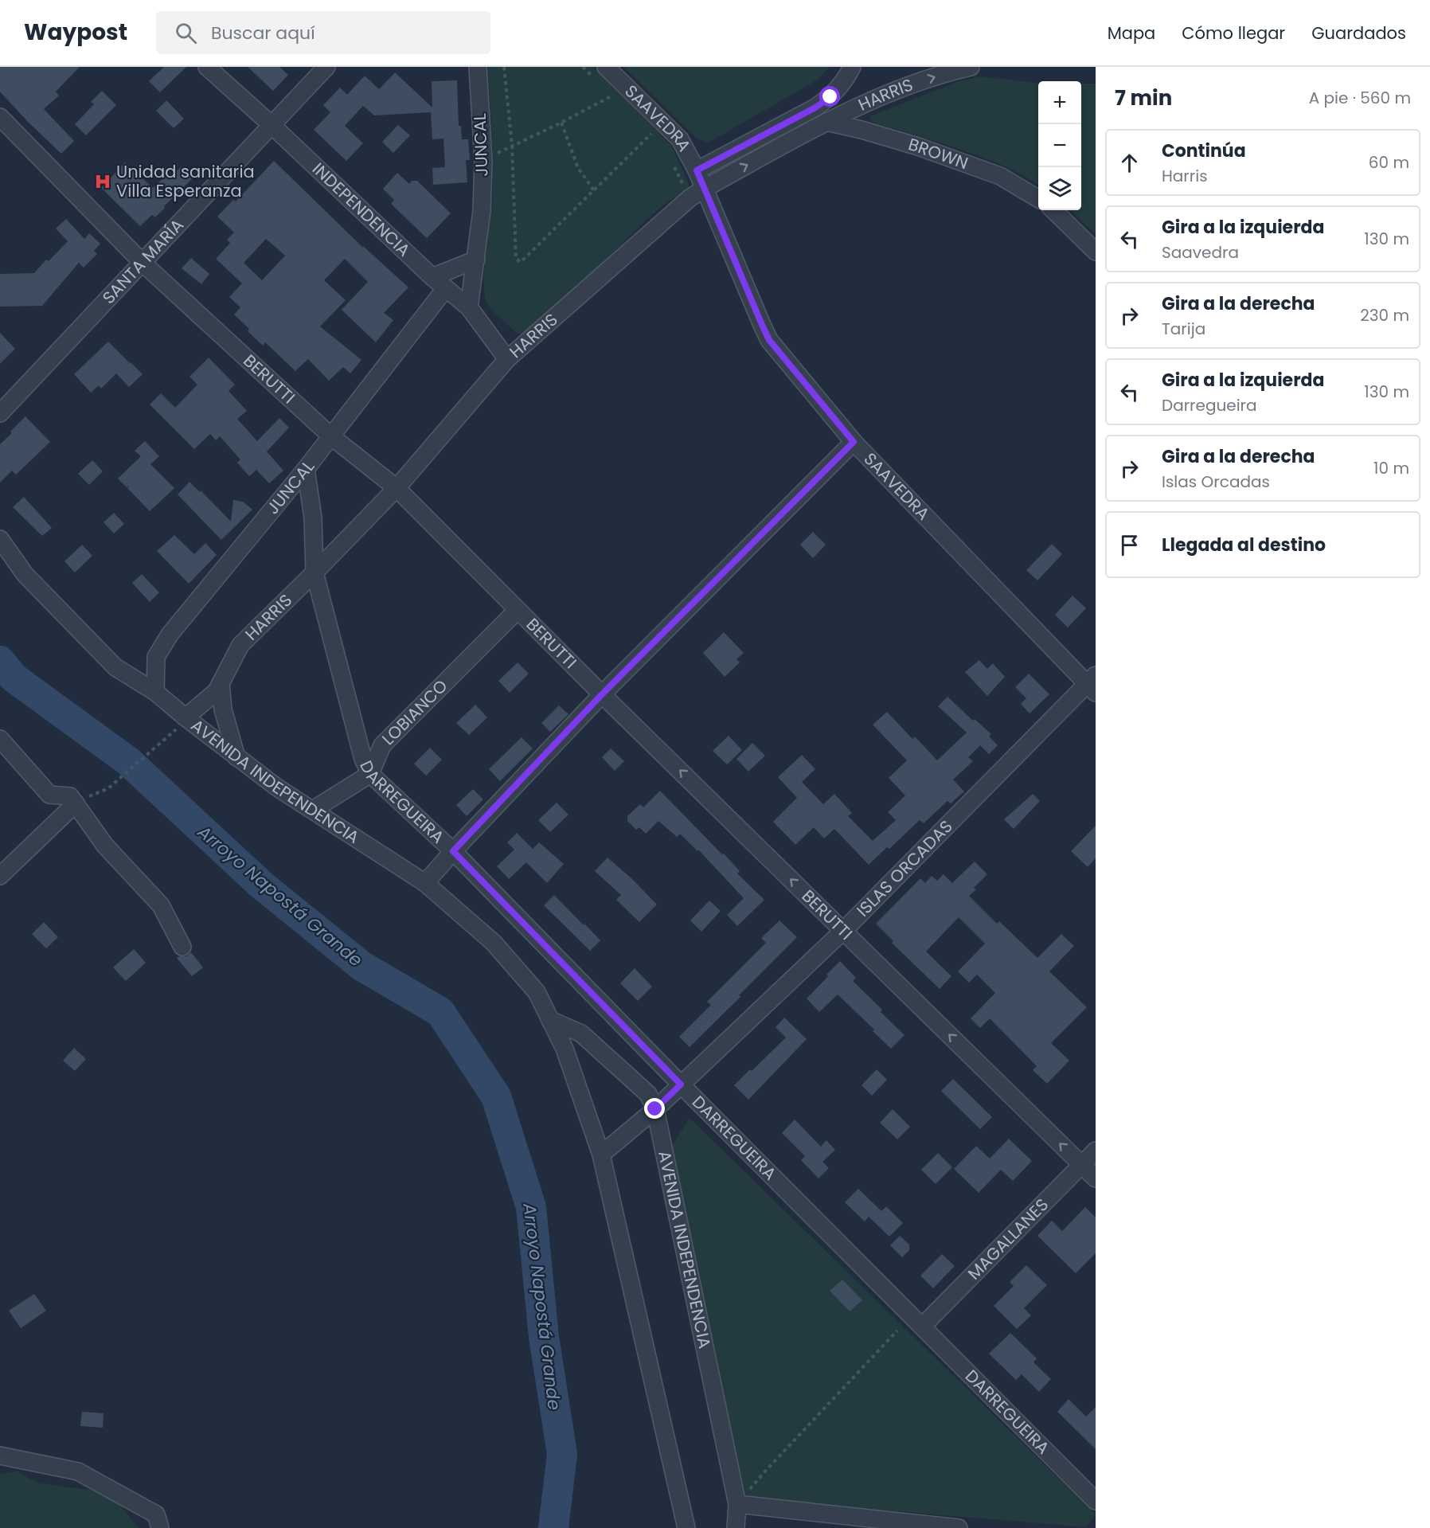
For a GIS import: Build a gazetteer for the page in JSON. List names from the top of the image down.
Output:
{
  "streets": {
    "street": [
      "HARRIS",
      "SAAVEDRA",
      "JUNCAL",
      "BROWN",
      "INDEPENDENCIA",
      "SANTA MARÍA",
      "BERUTTI",
      "LOBIANCO",
      "AVENIDA INDEPENDENCIA",
      "DARREGUEIRA",
      "ISLAS ORCADAS",
      "MAGALLANES"
    ]
  },
  "crossings": [
    ["HARRIS", "SAAVEDRA"],
    ["HARRIS", "BROWN"],
    ["HARRIS", "INDEPENDENCIA"],
    ["HARRIS", "BERUTTI"],
    ["HARRIS", "AVENIDA INDEPENDENCIA"],
    ["HARRIS", "DARREGUEIRA"],
    ["SAAVEDRA", "ISLAS ORCADAS"],
    ["JUNCAL", "INDEPENDENCIA"],
    ["JUNCAL", "BERUTTI"],
    ["JUNCAL", "AVENIDA INDEPENDENCIA"],
    ["JUNCAL", "DARREGUEIRA"],
    ["INDEPENDENCIA", "SANTA MARÍA"],
    ["SANTA MARÍA", "BERUTTI"],
    ["BERUTTI", "LOBIANCO"],
    ["BERUTTI", "ISLAS ORCADAS"],
    ["BERUTTI", "MAGALLANES"],
    ["LOBIANCO", "DARREGUEIRA"],
    ["AVENIDA INDEPENDENCIA", "ISLAS ORCADAS"],
    ["DARREGUEIRA", "ISLAS ORCADAS"],
    ["DARREGUEIRA", "MAGALLANES"]
  ],
  "one_way": ["BERUTTI"],
  "water": ["Arroyo Napostá Grande"],
  "places": {
    "hospital": ["Unidad sanitaria Villa Esperanza"]
  },
  "page": {
    "header": "Waypost",
    "search": "Buscar aquí",
    "nav": ["Mapa", "Cómo llegar", "Guardados"],
    "heading": ["7 min", "A pie · 560 m"],
    "map_buttons": ["+", "−"],
    "list": [
      ["Continúa", "Harris", "60 m"],
      ["Gira a la izquierda", "Saavedra", "130 m"],
      ["Gira a la derecha", "Tarija", "230 m"],
      ["Gira a la izquierda", "Darregueira", "130 m"],
      ["Gira a la derecha", "Islas Orcadas", "10 m"],
      "Llegada al destino"
    ]
  }
}
